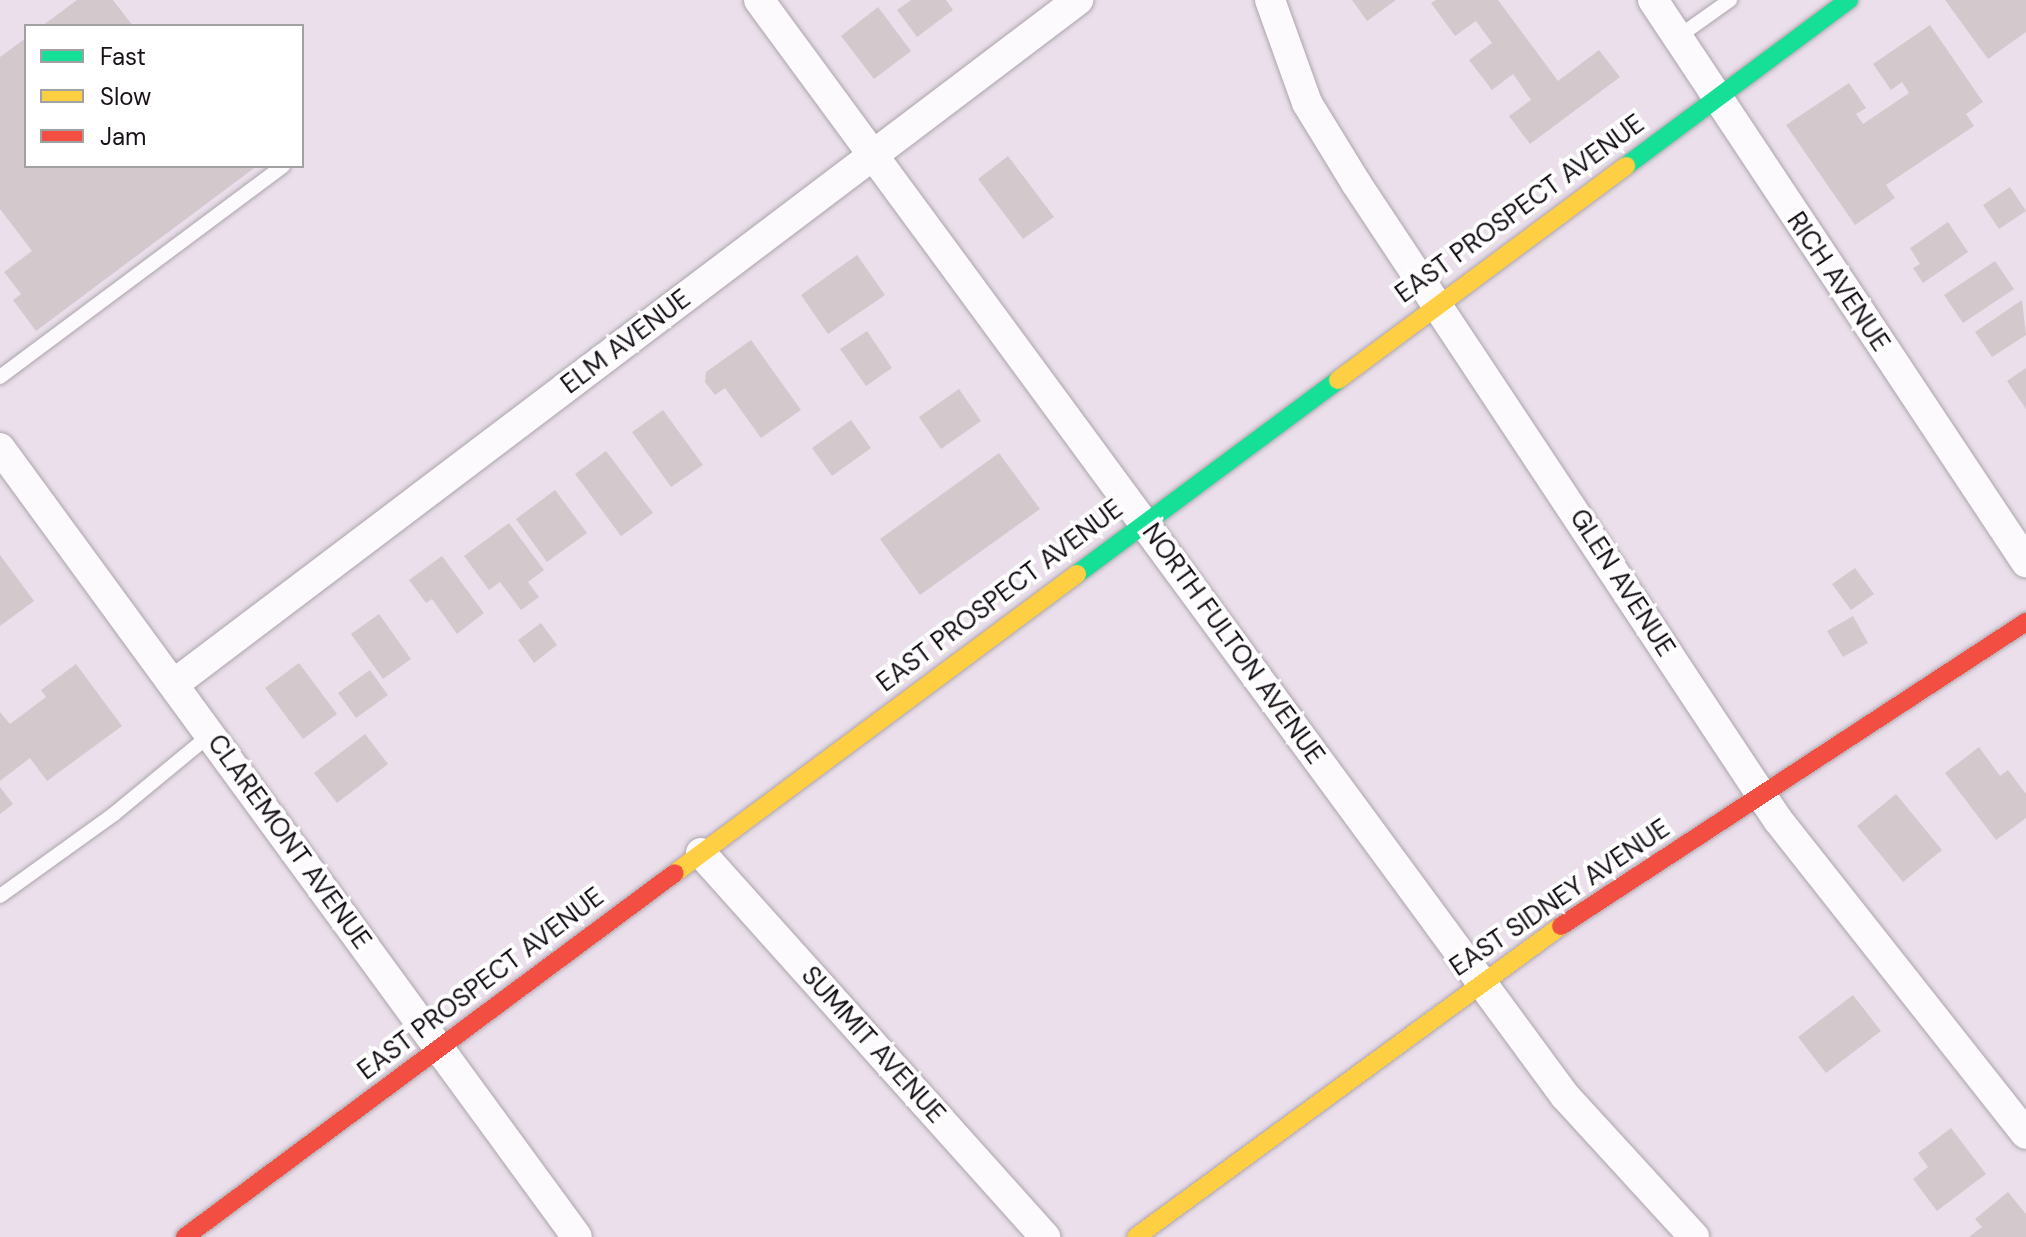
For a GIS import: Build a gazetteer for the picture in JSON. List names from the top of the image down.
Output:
{
  "streets": {
    "street": [
      "EAST PROSPECT AVENUE",
      "RICH AVENUE",
      "ELM AVENUE",
      "GLEN AVENUE",
      "NORTH FULTON AVENUE",
      "CLAREMONT AVENUE",
      "EAST SIDNEY AVENUE",
      "SUMMIT AVENUE"
    ]
  },
  "crossings": [
    ["EAST PROSPECT AVENUE", "RICH AVENUE"],
    ["EAST PROSPECT AVENUE", "GLEN AVENUE"],
    ["EAST PROSPECT AVENUE", "NORTH FULTON AVENUE"],
    ["EAST PROSPECT AVENUE", "CLAREMONT AVENUE"],
    ["EAST PROSPECT AVENUE", "SUMMIT AVENUE"],
    ["ELM AVENUE", "NORTH FULTON AVENUE"],
    ["ELM AVENUE", "CLAREMONT AVENUE"],
    ["GLEN AVENUE", "EAST SIDNEY AVENUE"],
    ["NORTH FULTON AVENUE", "EAST SIDNEY AVENUE"]
  ],
  "legend": ["Fast", "Slow", "Jam"]
}
